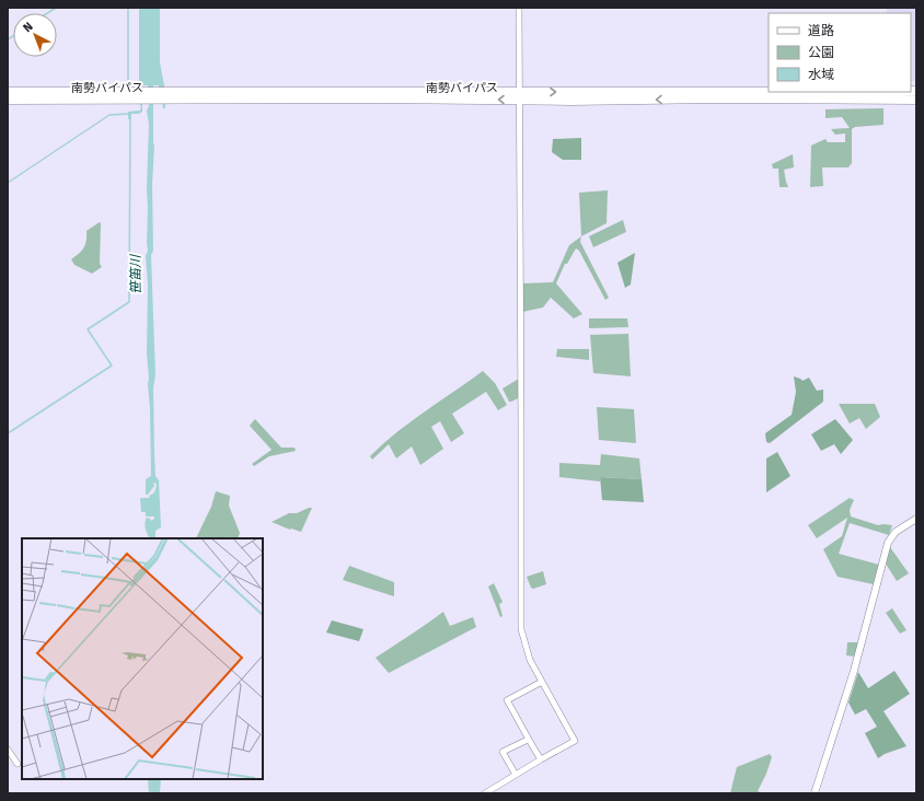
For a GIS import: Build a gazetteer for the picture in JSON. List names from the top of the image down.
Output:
{
  "streets": {
    "highway": ["南勢バイパス"]
  },
  "water": ["笹笛川"],
  "legend": ["道路", "公園", "水域"],
  "north": "top left"
}
